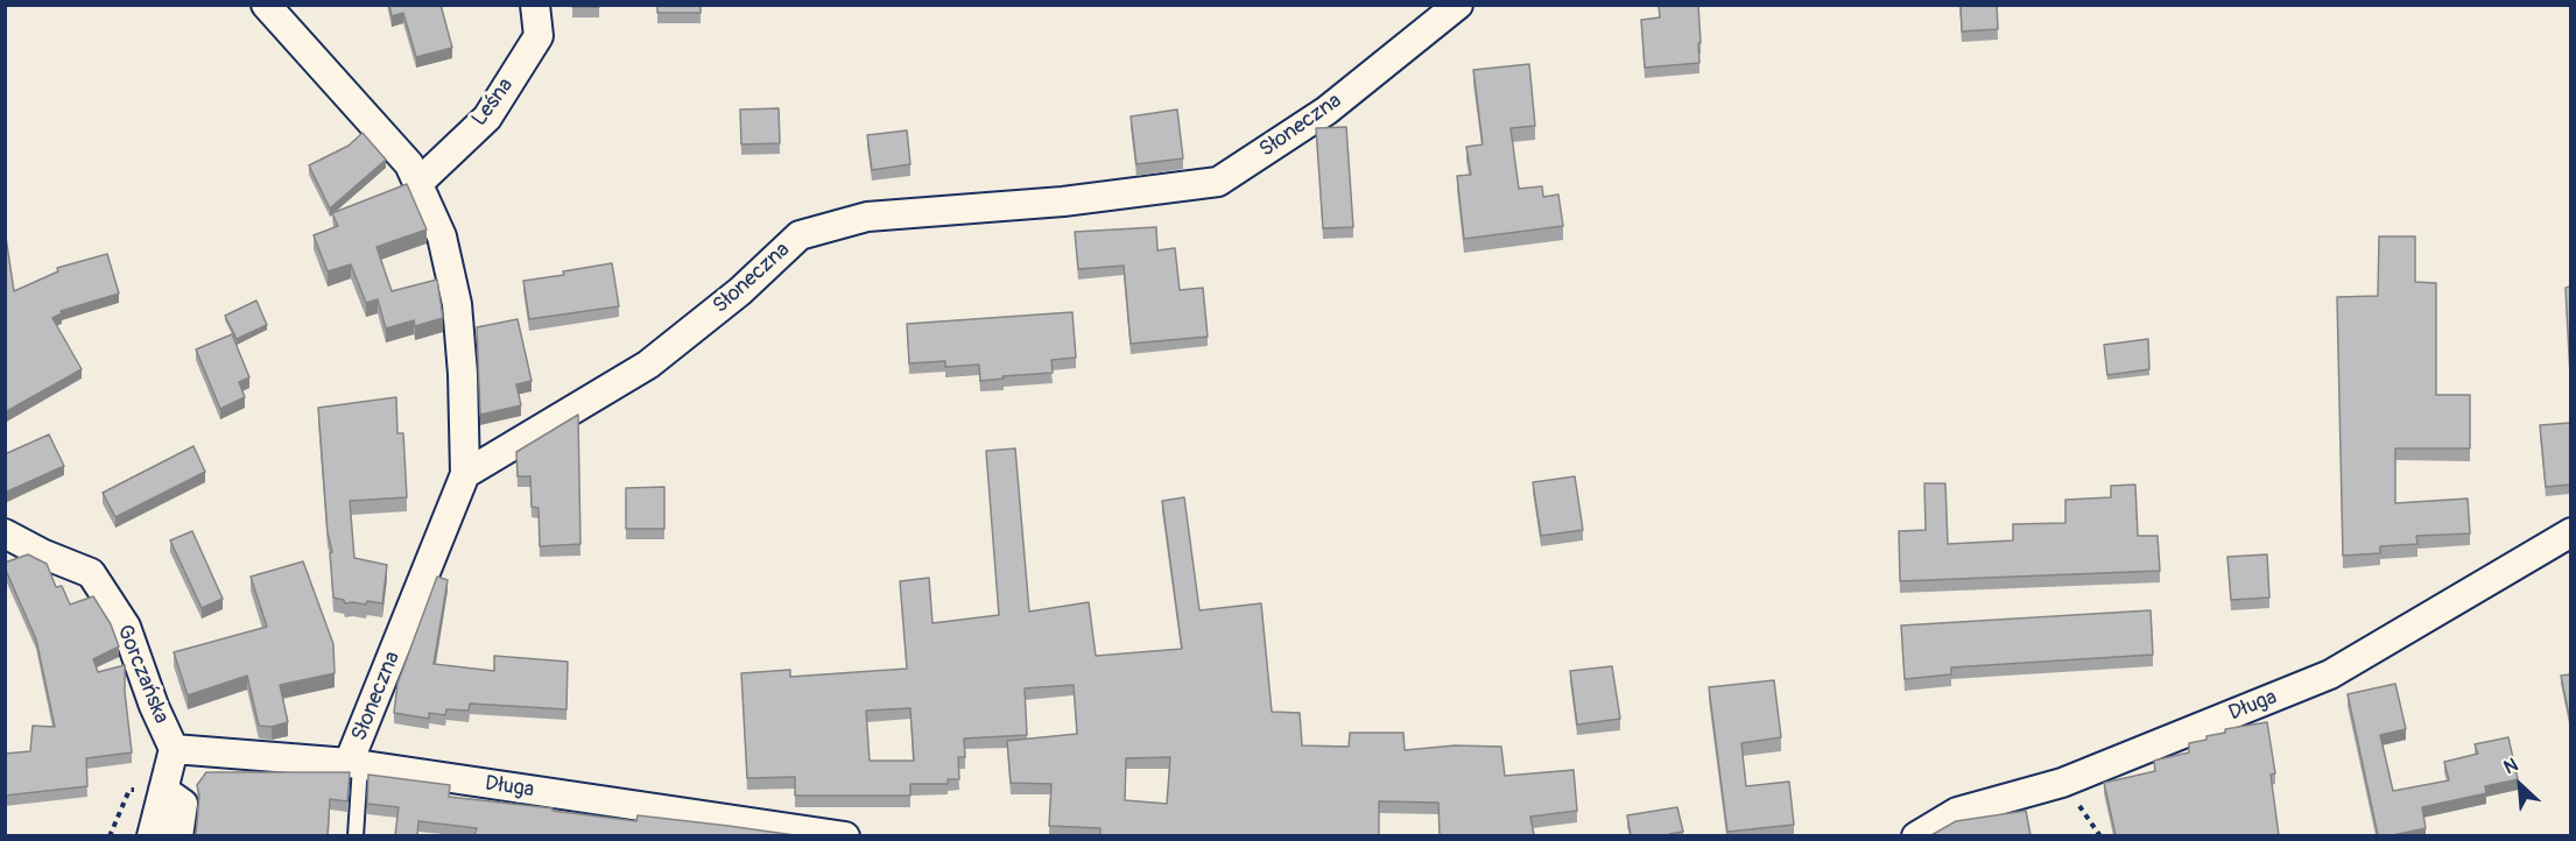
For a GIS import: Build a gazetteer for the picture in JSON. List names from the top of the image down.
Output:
{
  "streets": {
    "street": [
      "Leśna",
      "Słoneczna",
      "Gorczańska",
      "Długa"
    ]
  },
  "crossings": [
    ["Słoneczna", "Długa"],
    ["Gorczańska", "Długa"]
  ],
  "north": "top left"
}
